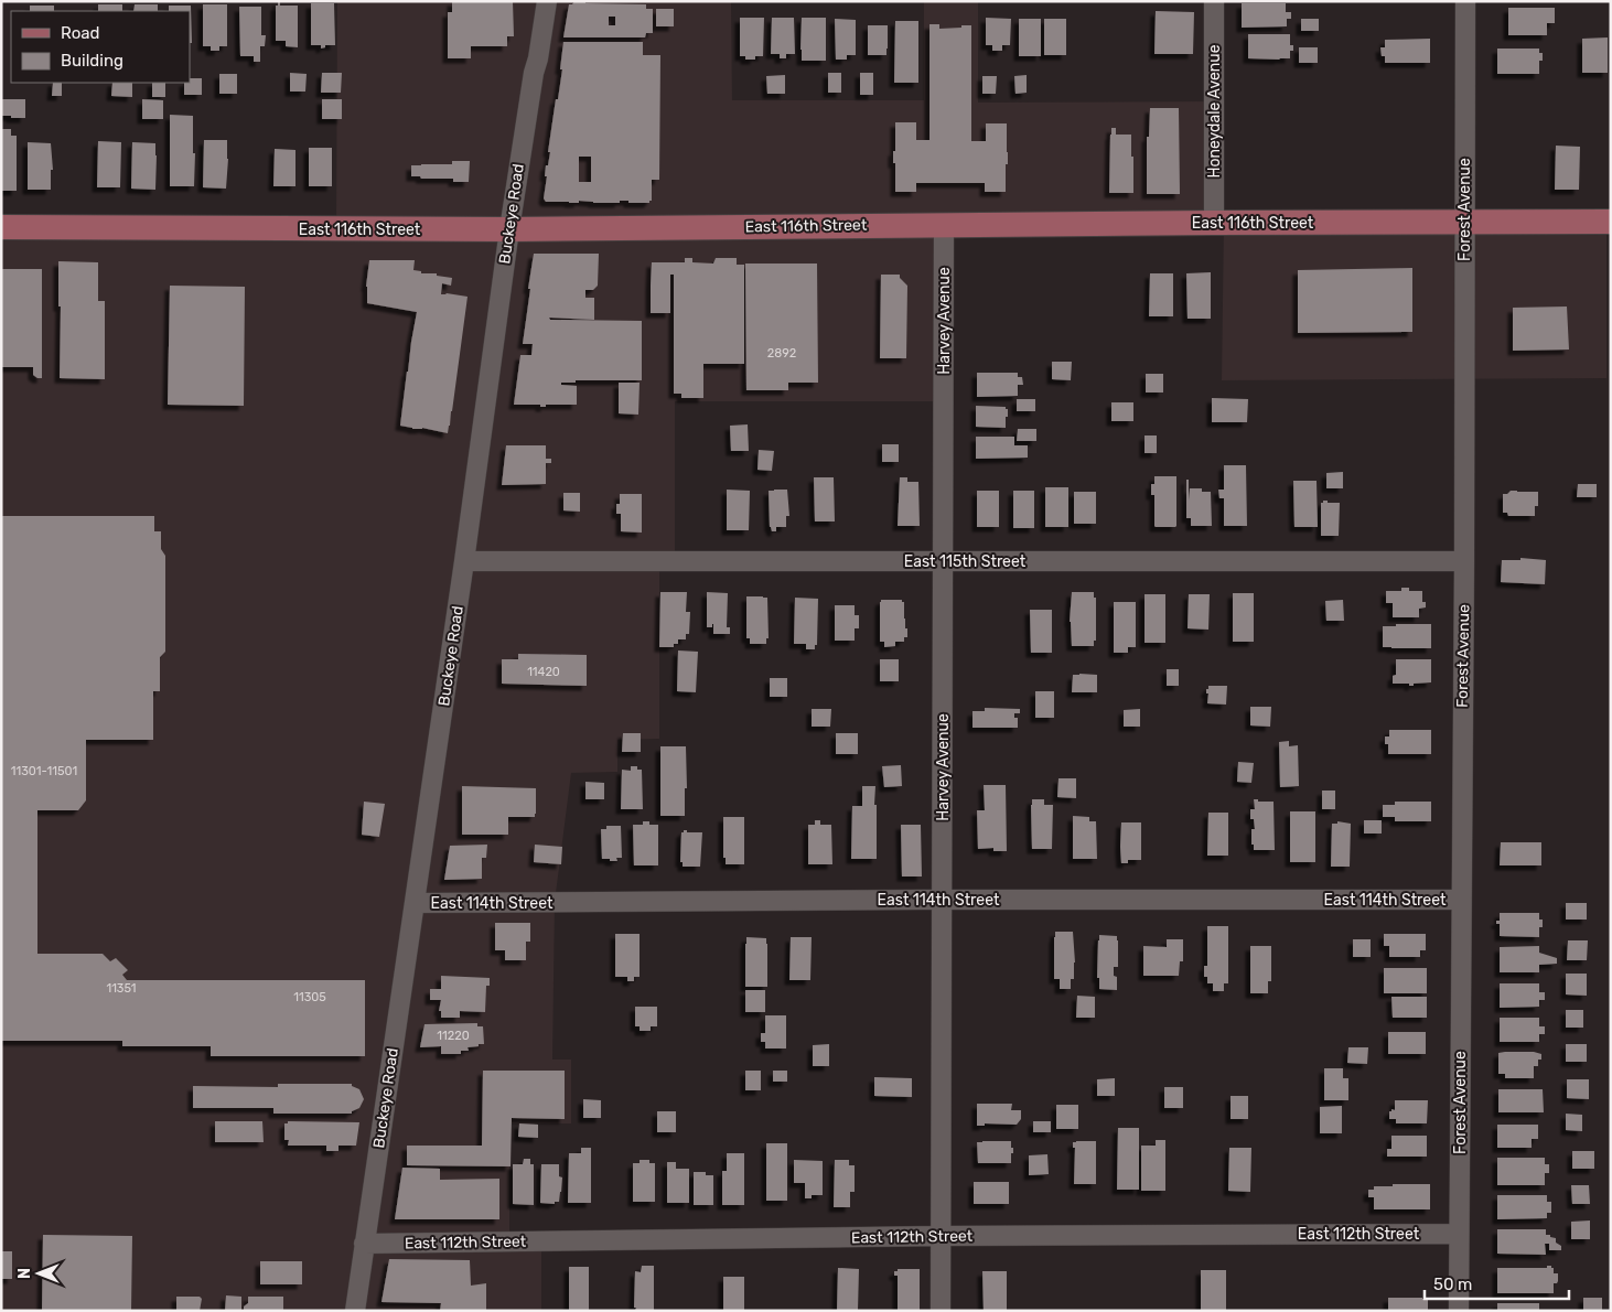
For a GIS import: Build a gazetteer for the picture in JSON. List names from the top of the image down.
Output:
{
  "streets": {
    "main road": ["East 116th Street"],
    "street": [
      "Honeydale Avenue",
      "Forest Avenue",
      "Buckeye Road",
      "Harvey Avenue",
      "East 115th Street",
      "East 114th Street",
      "East 112th Street"
    ]
  },
  "crossings": [
    ["Honeydale Avenue", "East 116th Street"],
    ["Forest Avenue", "East 116th Street"],
    ["Forest Avenue", "East 115th Street"],
    ["Forest Avenue", "East 114th Street"],
    ["Forest Avenue", "East 112th Street"],
    ["Buckeye Road", "East 116th Street"],
    ["Buckeye Road", "East 115th Street"],
    ["Buckeye Road", "East 114th Street"],
    ["Buckeye Road", "East 112th Street"],
    ["East 116th Street", "Harvey Avenue"],
    ["Harvey Avenue", "East 115th Street"],
    ["Harvey Avenue", "East 114th Street"],
    ["Harvey Avenue", "East 112th Street"]
  ],
  "house_numbers": [
    "2892",
    "11420",
    "11301-11501",
    "11351",
    "11305",
    "11220"
  ],
  "legend": ["Road", "Building"],
  "scale_bar": "50 m",
  "north": "left"
}
